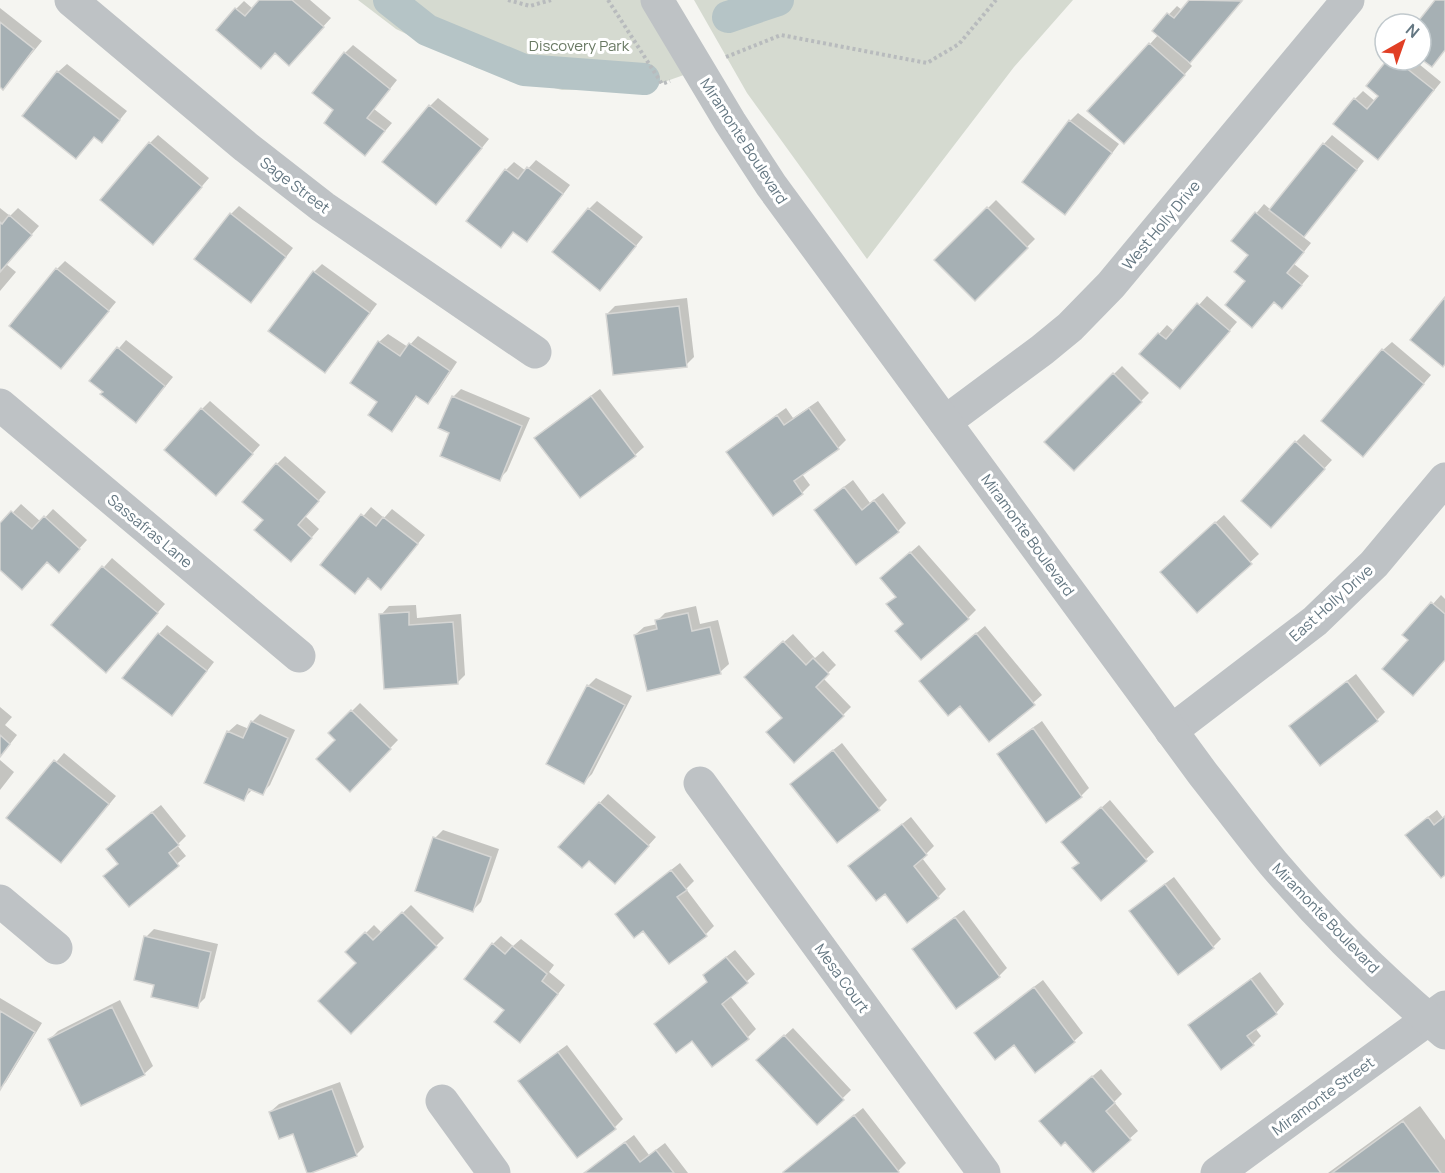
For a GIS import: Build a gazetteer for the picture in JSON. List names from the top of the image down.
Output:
{
  "streets": {
    "street": [
      "Miramonte Boulevard",
      "Sage Street",
      "West Holly Drive",
      "Sassafras Lane",
      "East Holly Drive",
      "Mesa Court",
      "Miramonte Street"
    ]
  },
  "crossings": [
    ["Miramonte Boulevard", "West Holly Drive"],
    ["Miramonte Boulevard", "East Holly Drive"],
    ["Miramonte Boulevard", "Miramonte Street"]
  ],
  "parks": ["Discovery Park"],
  "north": "top right"
}
